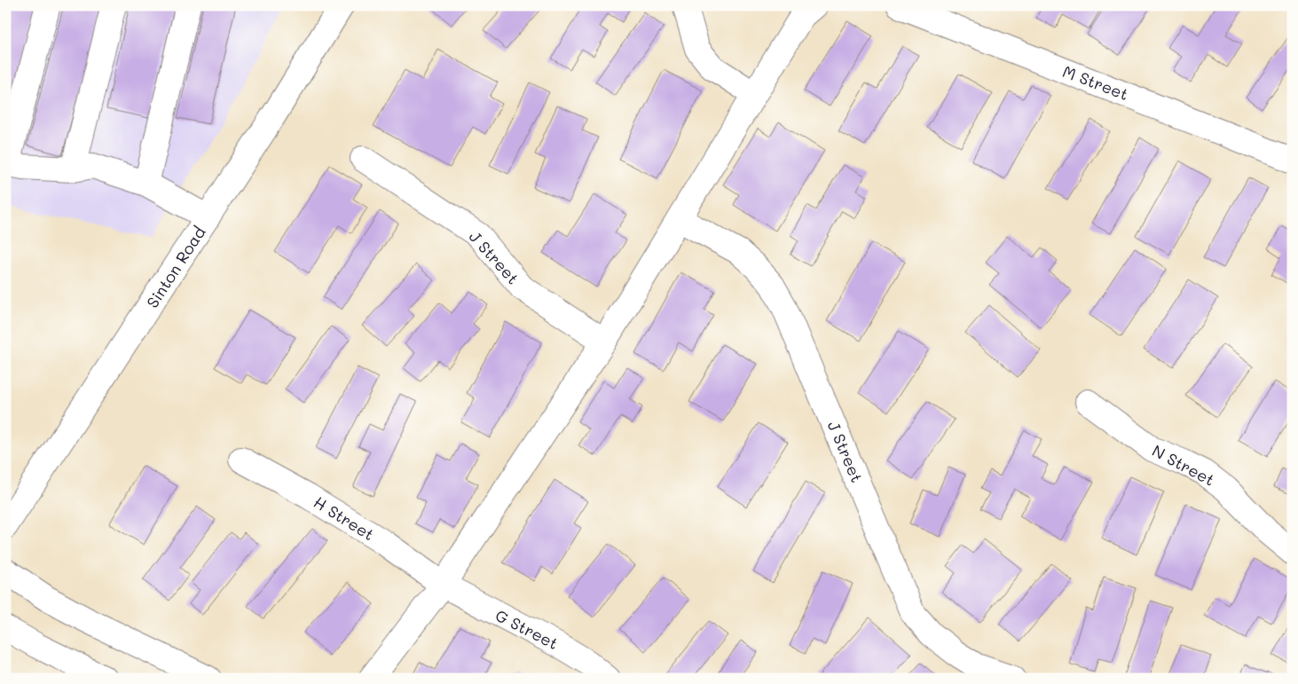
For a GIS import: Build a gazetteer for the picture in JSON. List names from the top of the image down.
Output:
{
  "streets": {
    "street": [
      "M Street",
      "J Street",
      "Sinton Road",
      "N Street",
      "H Street",
      "G Street"
    ]
  },
  "crossings": [
    ["H Street", "G Street"]
  ]
}
